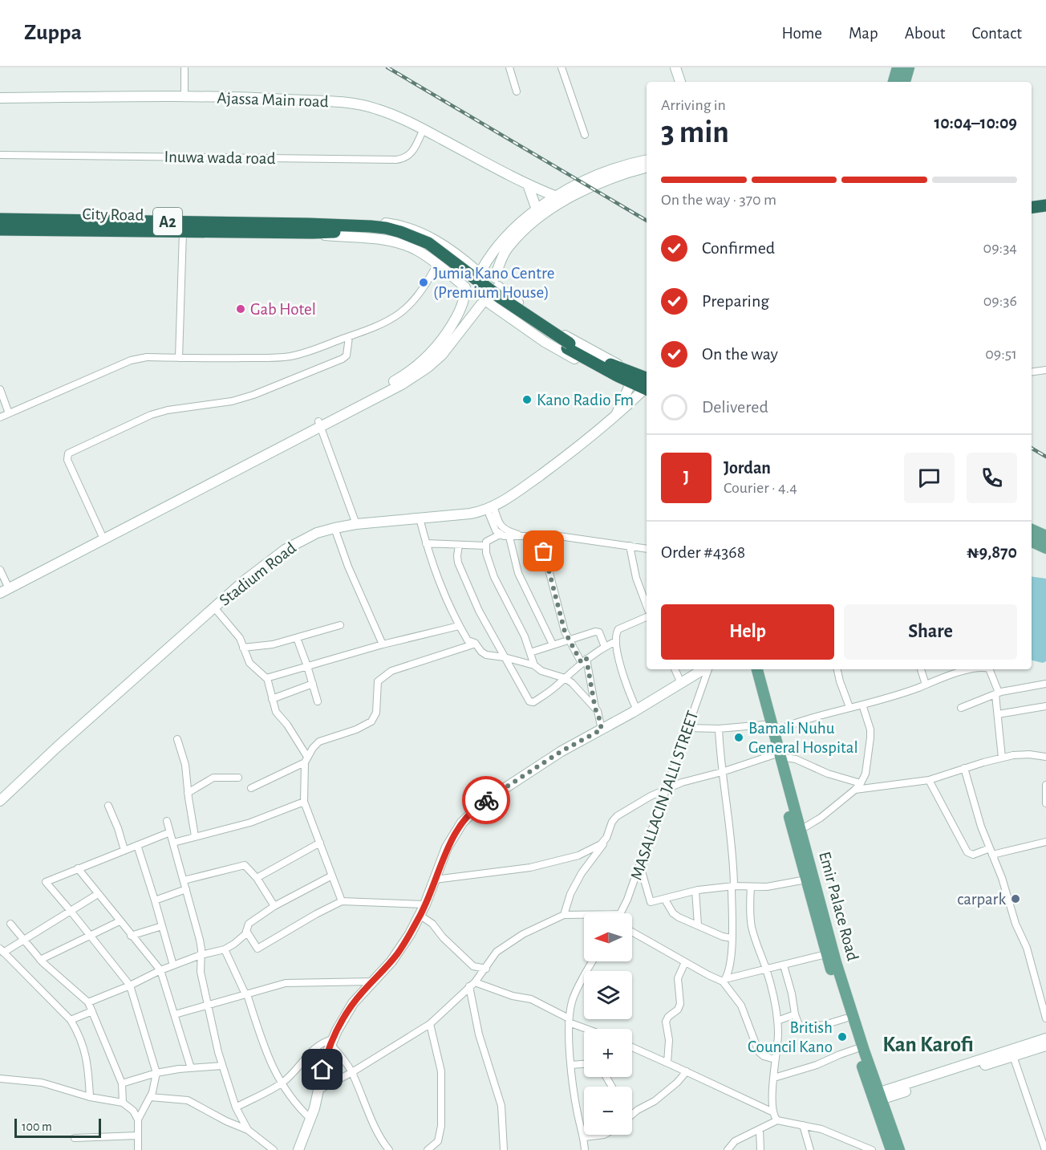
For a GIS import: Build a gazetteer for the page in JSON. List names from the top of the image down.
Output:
{
  "streets": {
    "highway": ["City Road", "A2"],
    "main road": ["Emir Palace Road"],
    "street": [
      "Ajassa Main road",
      "Inuwa wada road",
      "Stadium Road",
      "MASALLACIN JALLI STREET"
    ]
  },
  "crossings": [
    ["Ajassa Main road", "Inuwa wada road"],
    ["City Road", "A2"],
    ["City Road", "Stadium Road"],
    ["A2", "Stadium Road"]
  ],
  "districts": ["Kan Karofi"],
  "places": [
    "Jumia Kano Centre (Premium House)",
    "Gab Hotel",
    "Kano Radio Fm",
    "Bamali Nuhu General Hospital",
    "carpark",
    "British Council Kano"
  ],
  "scale_bar": "100 m",
  "north": "left",
  "page": {
    "header": "Zuppa",
    "nav": [
      "Home",
      "Map",
      "About",
      "Contact"
    ],
    "heading": ["3 min", "Arriving in", "10:04–10:09"],
    "panel": [
      "Jordan",
      "Courier · 4.4",
      "Order #4368",
      "₦9,870"
    ],
    "bar": "On the way · 370 m",
    "list": [
      ["Confirmed", "09:34"],
      ["Preparing", "09:36"],
      ["On the way", "09:51"],
      "Delivered"
    ],
    "round": "J",
    "buttons": ["Help", "Share"],
    "map_buttons": ["+", "−"],
    "scale": "100 m"
  }
}
